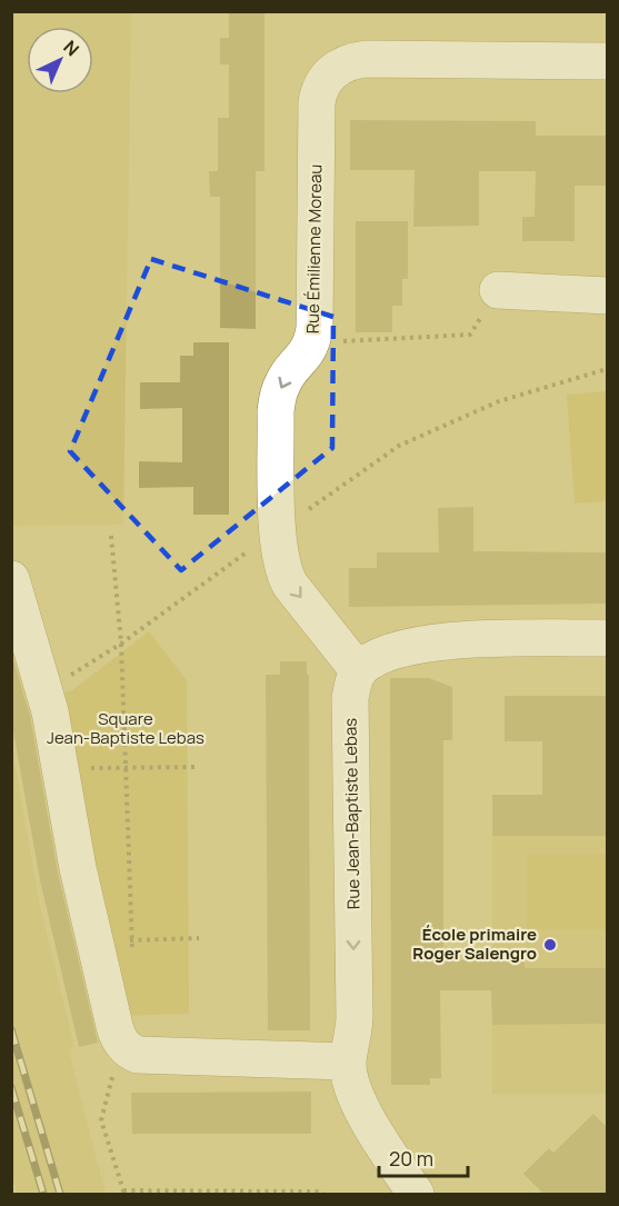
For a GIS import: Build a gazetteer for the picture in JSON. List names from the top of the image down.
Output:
{
  "streets": {
    "street": ["Rue Émilienne Moreau", "Rue Jean-Baptiste Lebas"]
  },
  "crossings": [
    ["Rue Émilienne Moreau", "Rue Jean-Baptiste Lebas"]
  ],
  "parks": ["Square Jean-Baptiste Lebas"],
  "places": ["École primaire Roger Salengro"],
  "scale_bar": "20 m",
  "north": "top right"
}
